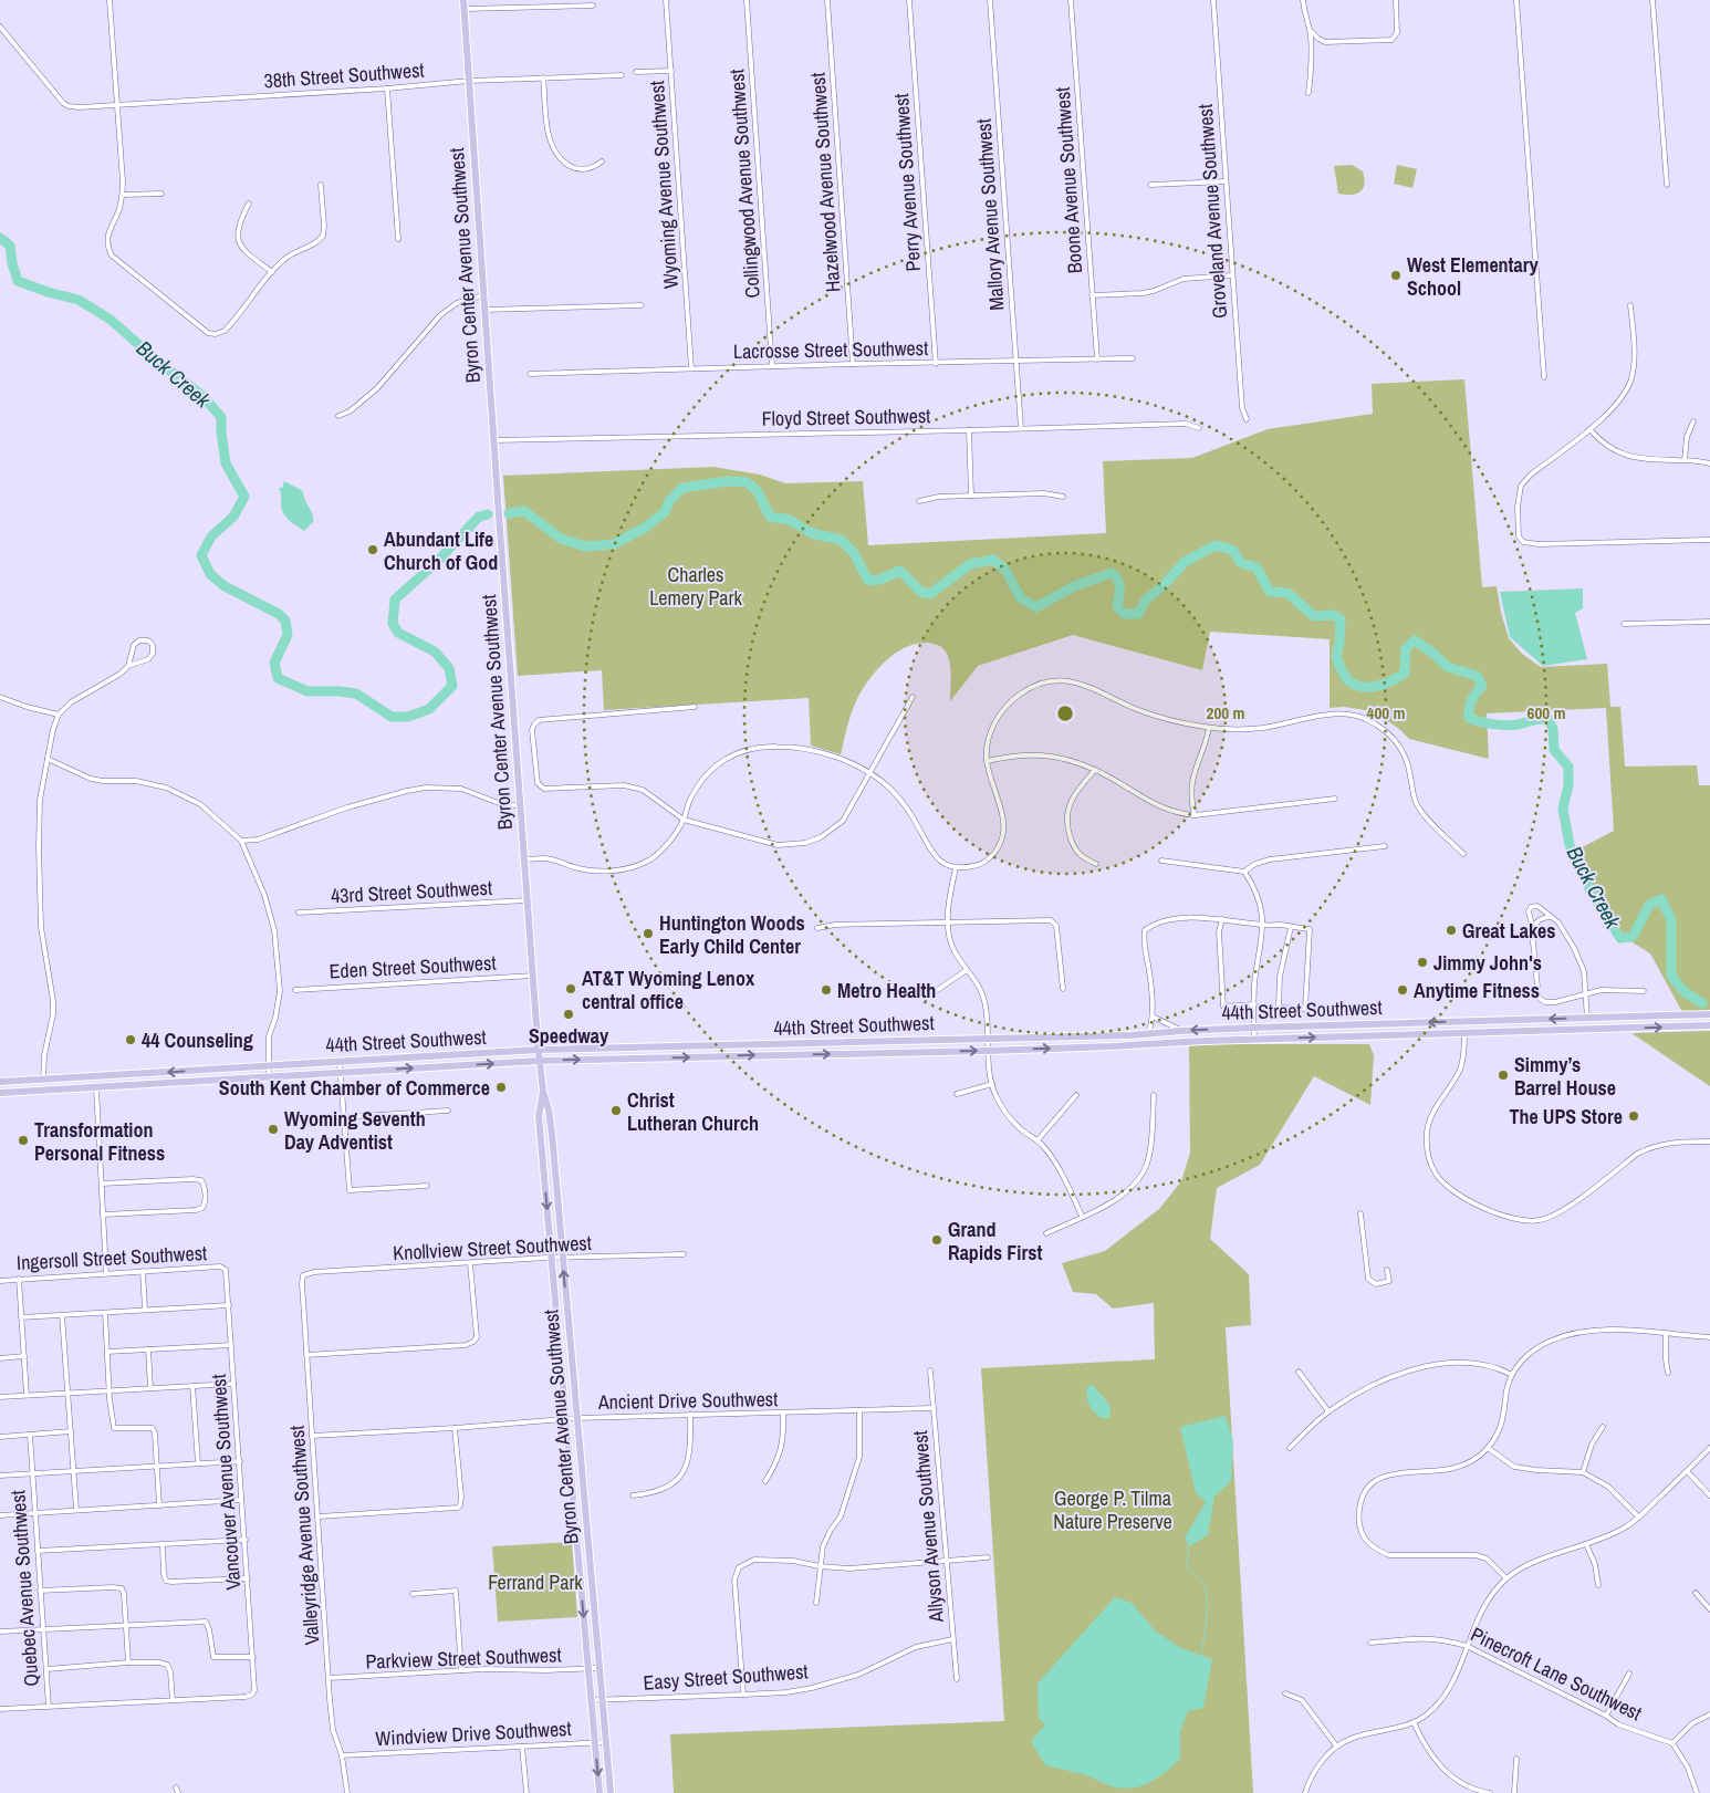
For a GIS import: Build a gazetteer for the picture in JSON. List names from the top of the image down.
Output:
{
  "streets": {
    "main road": ["Byron Center Avenue Southwest", "44th Street Southwest"],
    "street": [
      "38th Street Southwest",
      "Boone Avenue Southwest",
      "Hazelwood Avenue Southwest",
      "Perry Avenue Southwest",
      "Collingwood Avenue Southwest",
      "Wyoming Avenue Southwest",
      "Groveland Avenue Southwest",
      "Mallory Avenue Southwest",
      "Lacrosse Street Southwest",
      "Floyd Street Southwest",
      "43rd Street Southwest",
      "Eden Street Southwest",
      "Knollview Street Southwest",
      "Ingersoll Street Southwest",
      "Ancient Drive Southwest",
      "Vancouver Avenue Southwest",
      "Allyson Avenue Southwest",
      "Valleyridge Avenue Southwest",
      "Quebec Avenue Southwest",
      "Parkview Street Southwest",
      "Pinecroft Lane Southwest",
      "Easy Street Southwest",
      "Windview Drive Southwest"
    ]
  },
  "crossings": [
    ["38th Street Southwest", "Byron Center Avenue Southwest"],
    ["Boone Avenue Southwest", "Lacrosse Street Southwest"],
    ["Hazelwood Avenue Southwest", "Lacrosse Street Southwest"],
    ["Perry Avenue Southwest", "Lacrosse Street Southwest"],
    ["Collingwood Avenue Southwest", "Lacrosse Street Southwest"],
    ["Wyoming Avenue Southwest", "Lacrosse Street Southwest"],
    ["Mallory Avenue Southwest", "Lacrosse Street Southwest"],
    ["Mallory Avenue Southwest", "Floyd Street Southwest"],
    ["Byron Center Avenue Southwest", "Floyd Street Southwest"],
    ["Byron Center Avenue Southwest", "43rd Street Southwest"],
    ["Byron Center Avenue Southwest", "Eden Street Southwest"],
    ["Byron Center Avenue Southwest", "44th Street Southwest"],
    ["Byron Center Avenue Southwest", "Knollview Street Southwest"],
    ["Byron Center Avenue Southwest", "Ancient Drive Southwest"],
    ["Byron Center Avenue Southwest", "Parkview Street Southwest"],
    ["Byron Center Avenue Southwest", "Easy Street Southwest"],
    ["Byron Center Avenue Southwest", "Windview Drive Southwest"],
    ["Knollview Street Southwest", "Valleyridge Avenue Southwest"],
    ["Ingersoll Street Southwest", "Vancouver Avenue Southwest"],
    ["Ancient Drive Southwest", "Allyson Avenue Southwest"],
    ["Ancient Drive Southwest", "Valleyridge Avenue Southwest"],
    ["Allyson Avenue Southwest", "Easy Street Southwest"],
    ["Valleyridge Avenue Southwest", "Parkview Street Southwest"],
    ["Valleyridge Avenue Southwest", "Windview Drive Southwest"]
  ],
  "water": ["Buck Creek"],
  "parks": ["Charles Lemery Park", "George P. Tilma Nature Preserve", "Ferrand Park"],
  "places": [
    "West Elementary School",
    "Abundant Life Church of God",
    "Great Lakes",
    "Huntington Woods Early Child Center",
    "Jimmy John's",
    "AT&T Wyoming Lenox central office",
    "Metro Health",
    "Anytime Fitness",
    "Speedway",
    "44 Counseling",
    "Simmy’s Barrel House",
    "South Kent Chamber of Commerce",
    "Christ Lutheran Church",
    "The UPS Store",
    "Wyoming Seventh Day Adventist",
    "Transformation Personal Fitness",
    "Grand Rapids First"
  ],
  "rings": ["200 m", "400 m", "600 m"]
}
